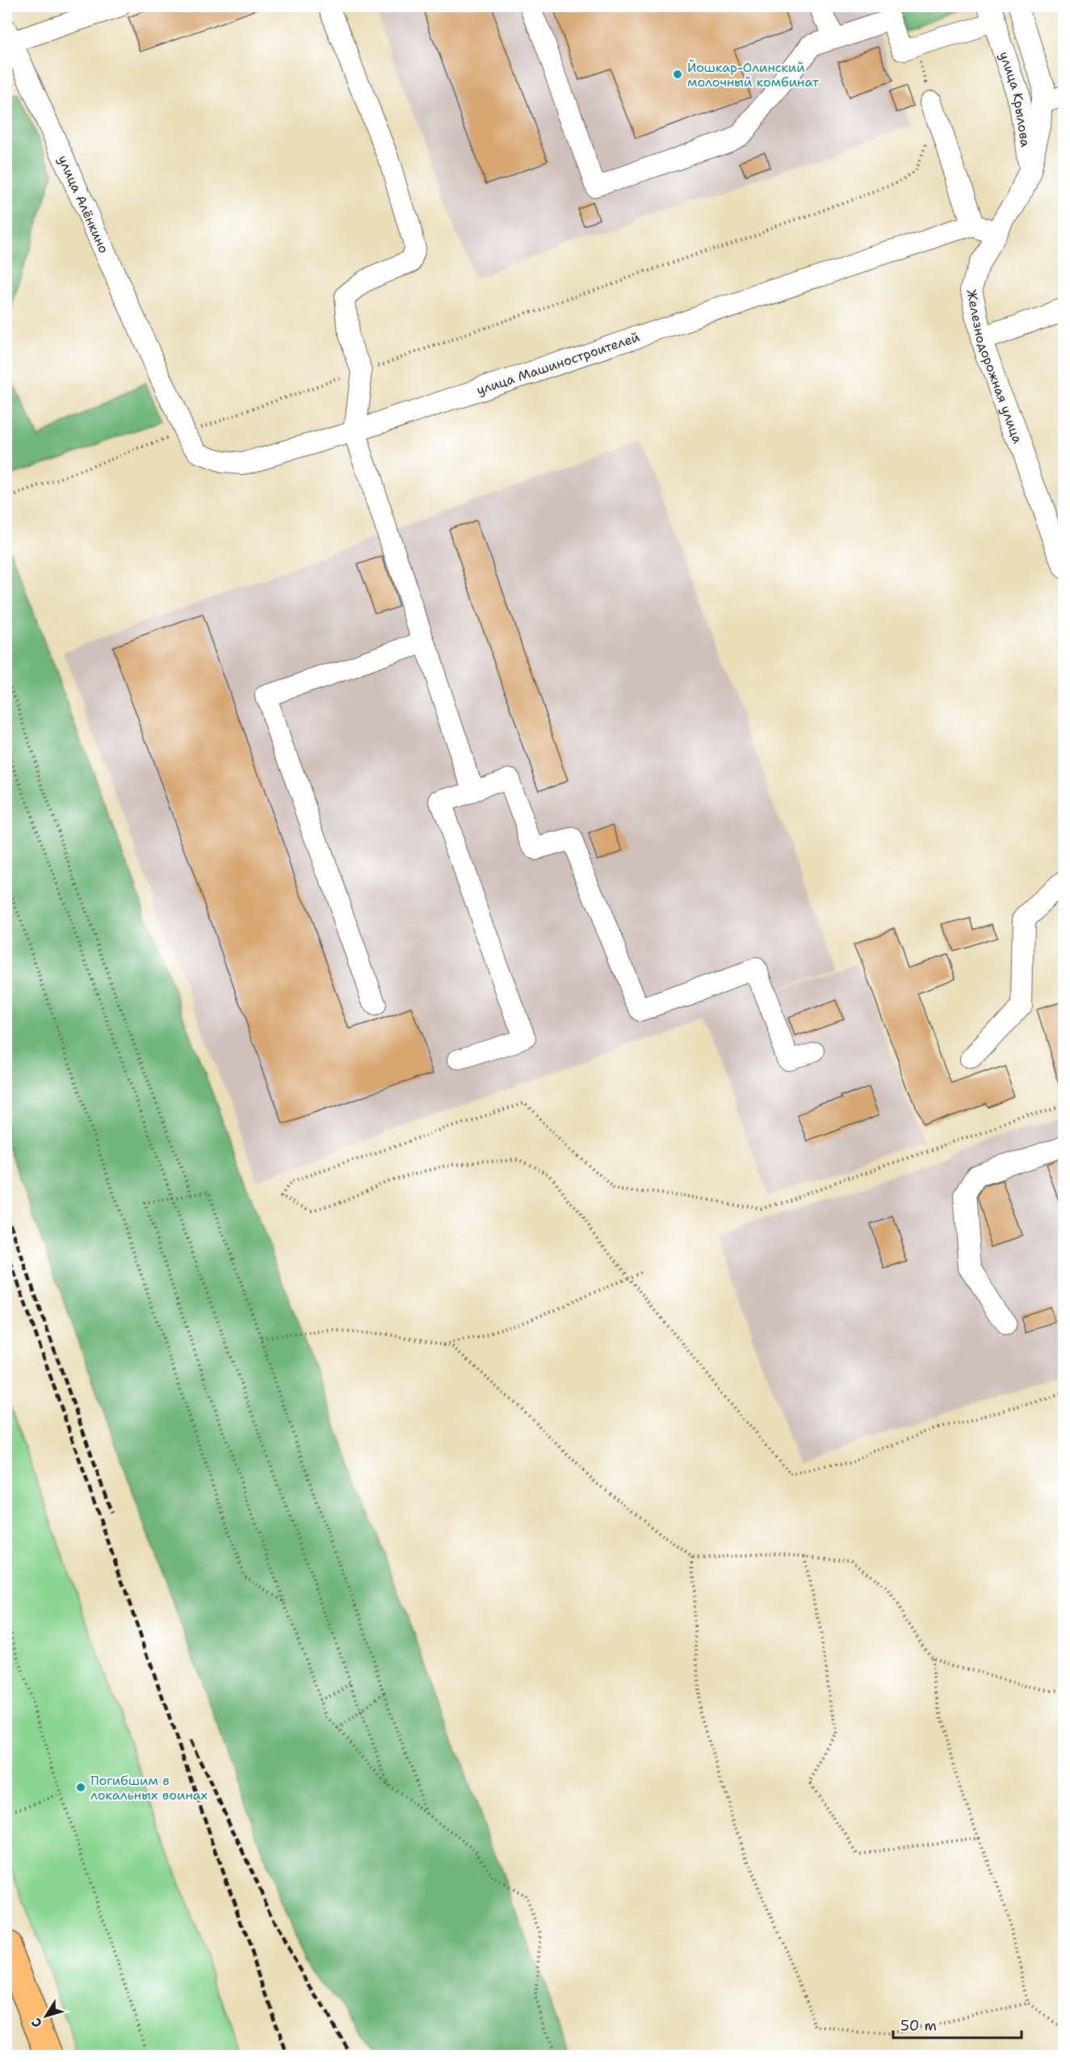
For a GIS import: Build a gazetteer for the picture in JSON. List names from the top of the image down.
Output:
{
  "streets": {
    "street": [
      "улица Крылова",
      "улица Алёнкино",
      "улица Машиностроителей",
      "Железнодорожная улица"
    ]
  },
  "crossings": [
    ["улица Крылова", "Железнодорожная улица"],
    ["улица Алёнкино", "улица Машиностроителей"]
  ],
  "places": ["Йошкар-Олинский молочный комбинат", "Погибшим в локальных воинах"],
  "scale_bar": "50 m",
  "north": "bottom left"
}
